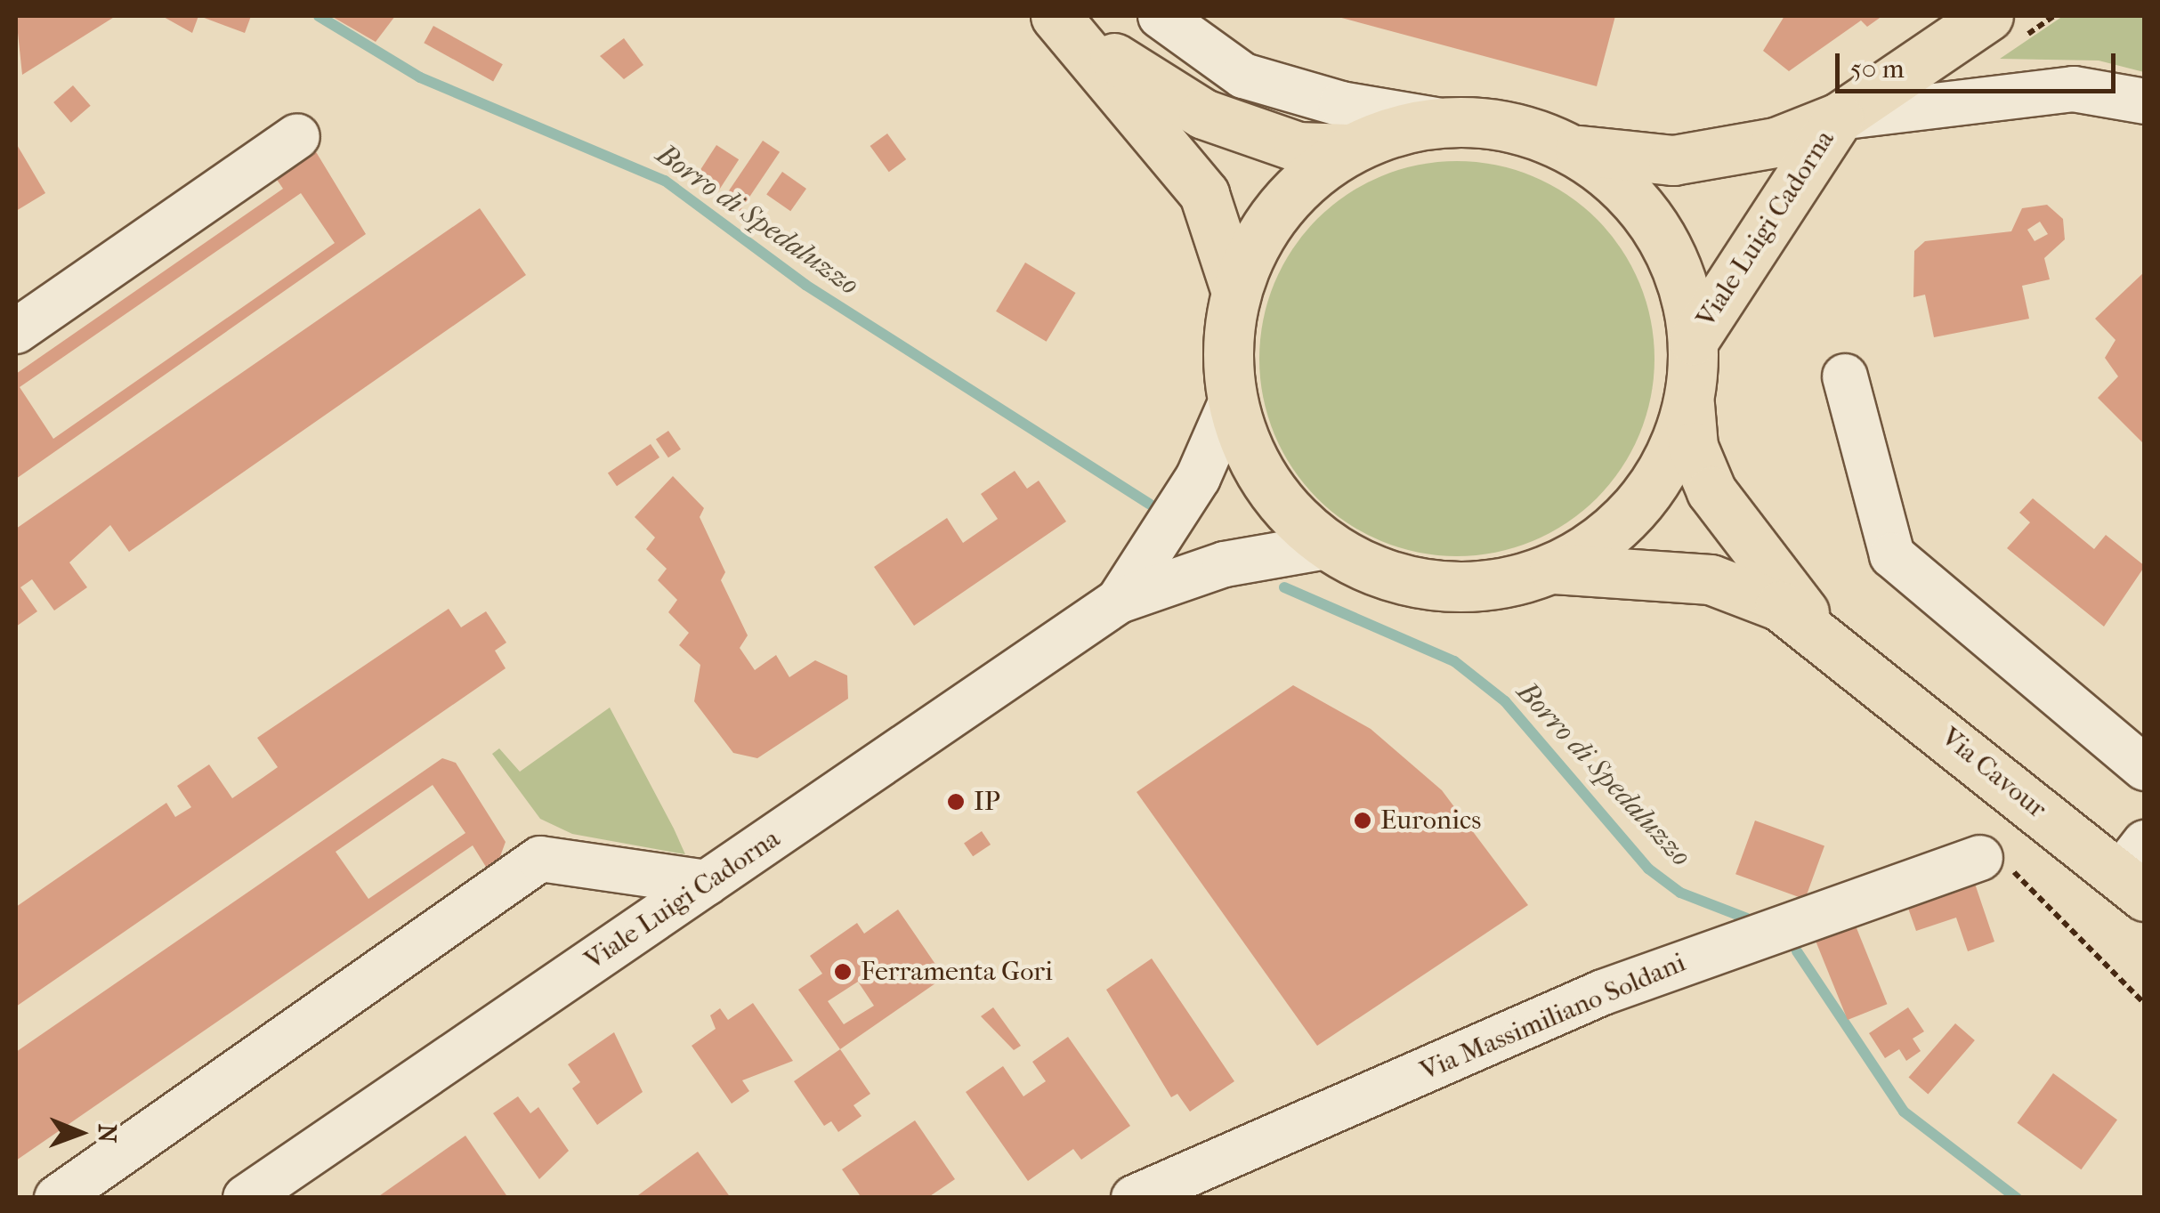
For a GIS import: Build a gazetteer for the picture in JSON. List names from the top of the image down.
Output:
{
  "streets": {
    "main road": ["Viale Luigi Cadorna", "Via Cavour"],
    "street": ["Via Massimiliano Soldani"]
  },
  "water": ["Borro di Spedaluzzo"],
  "places": ["IP", "Euronics", "Ferramenta Gori"],
  "scale_bar": "50 m",
  "north": "right"
}
